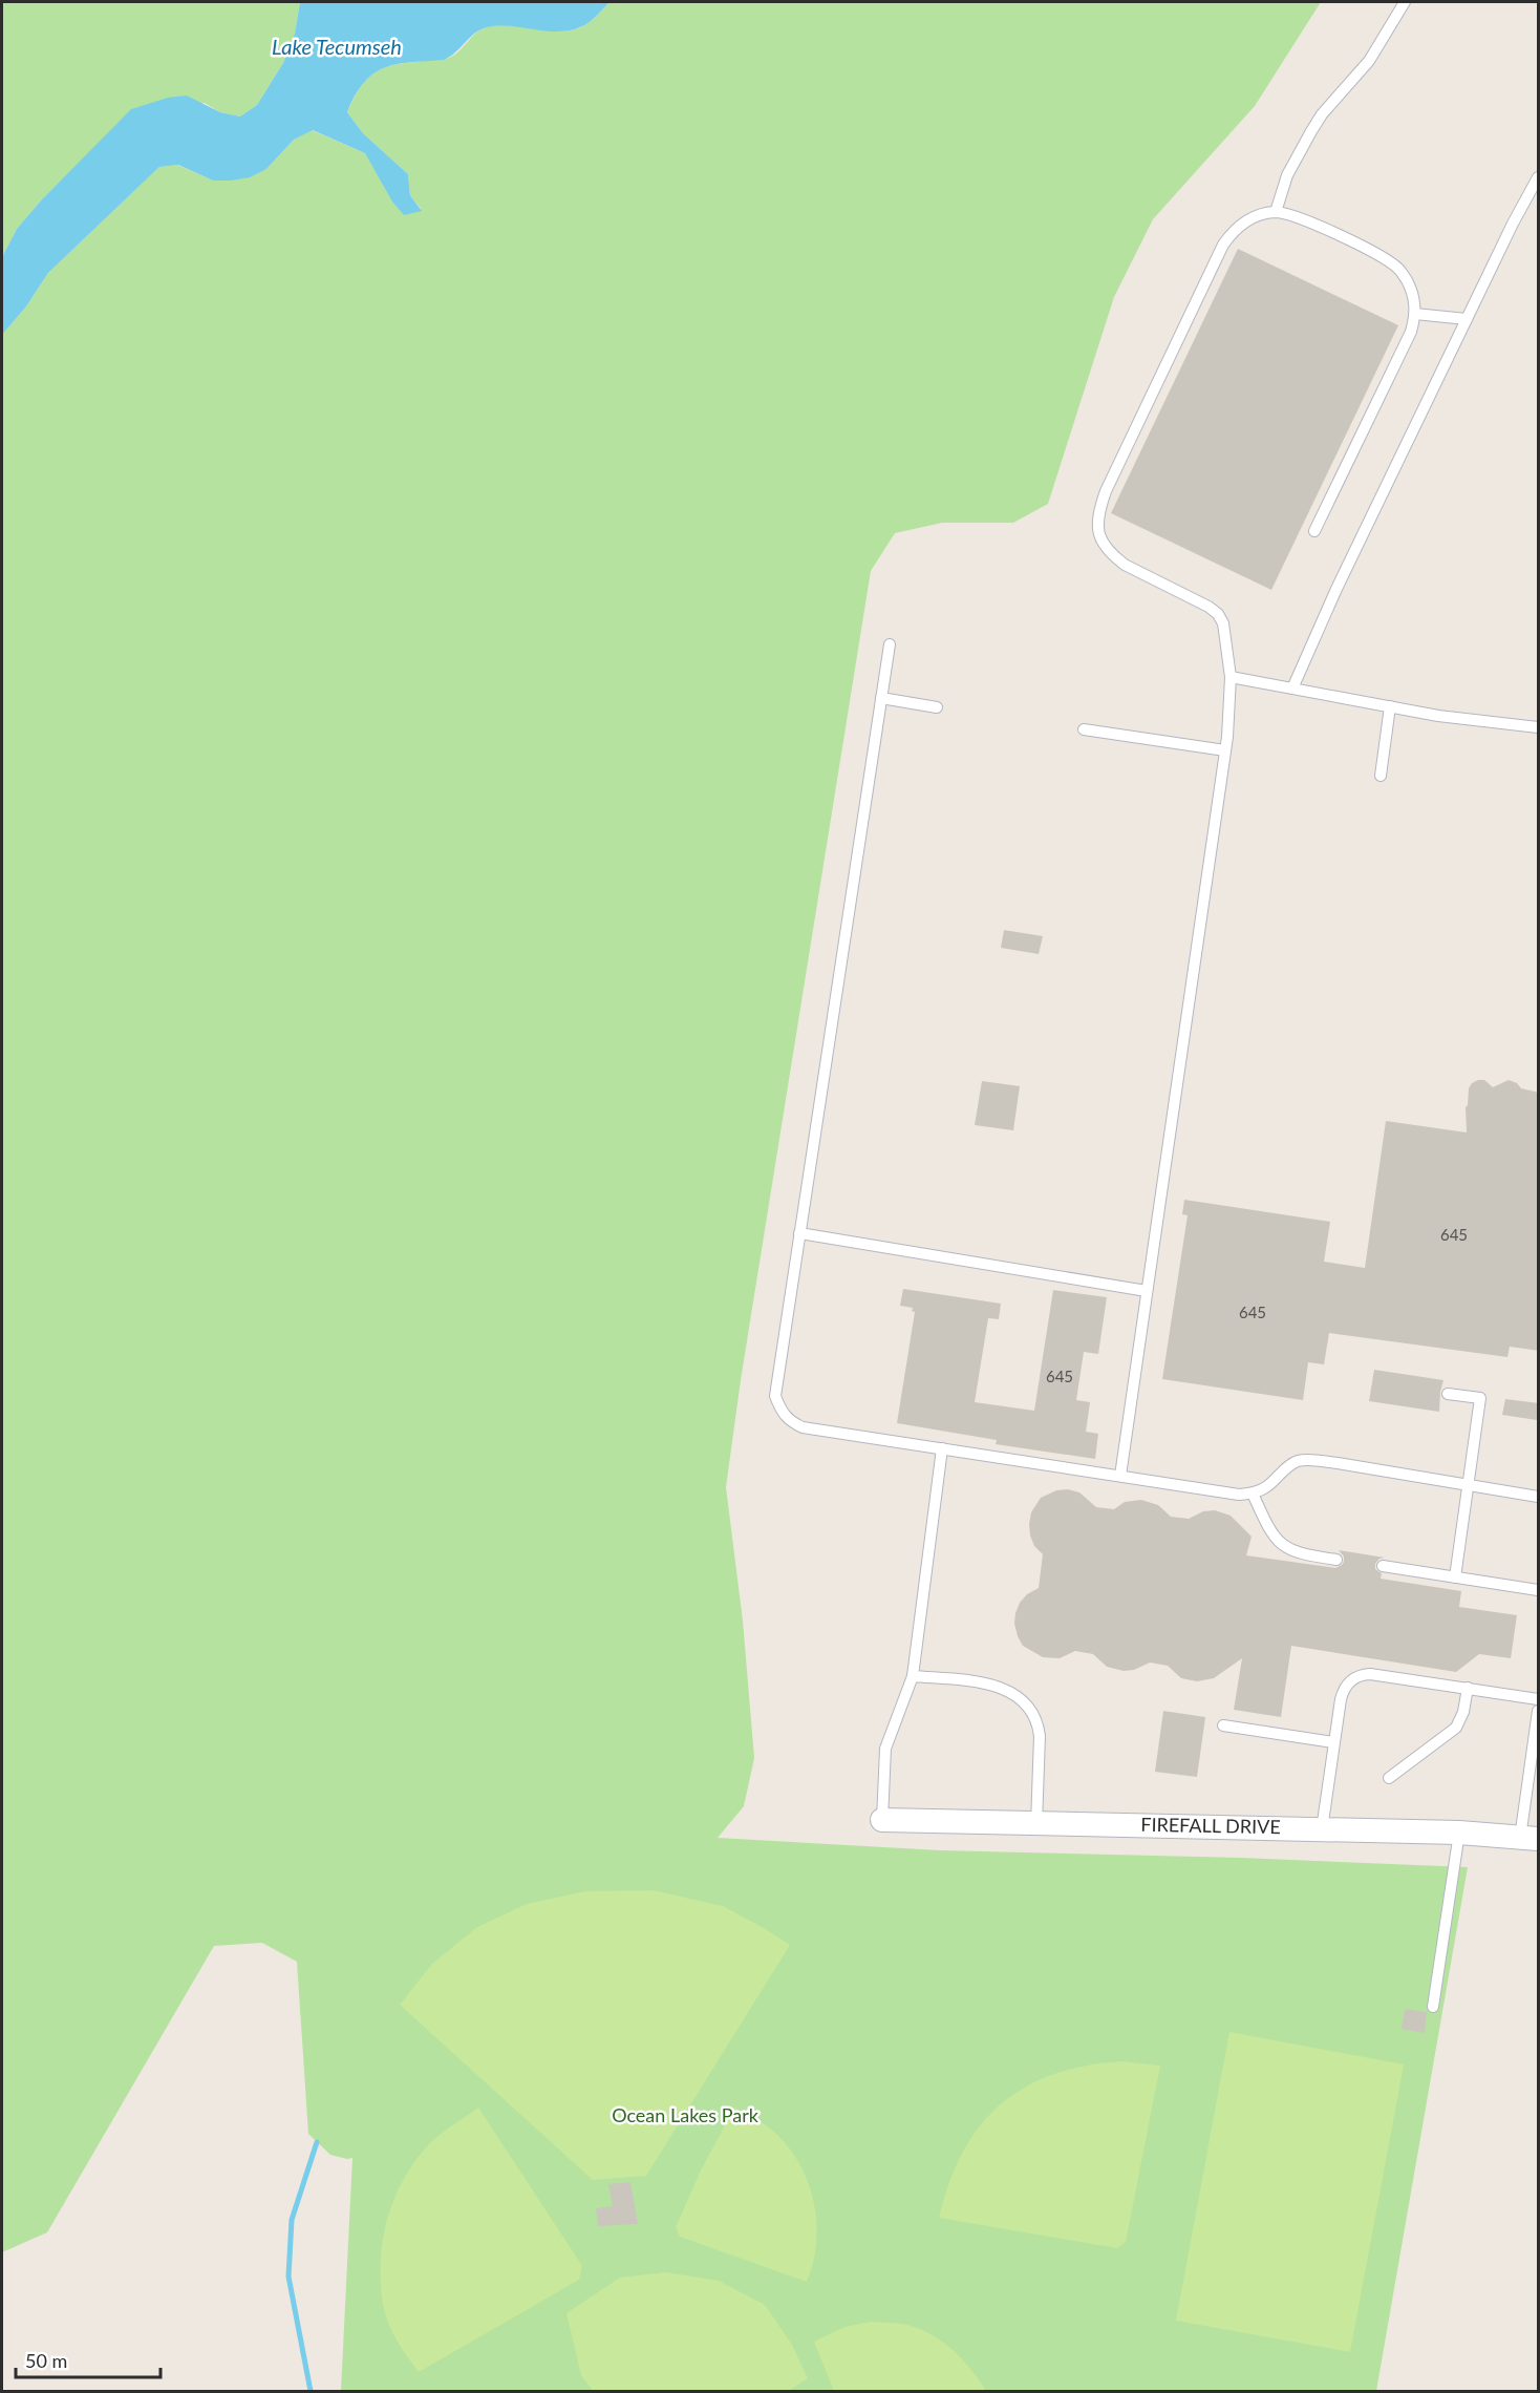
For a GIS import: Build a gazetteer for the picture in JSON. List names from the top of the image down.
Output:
{
  "streets": {
    "street": ["FIREFALL DRIVE"]
  },
  "water": ["Lake Tecumseh"],
  "parks": ["Ocean Lakes Park"],
  "house_numbers": ["645", "645", "645"],
  "scale_bar": "50 m"
}
